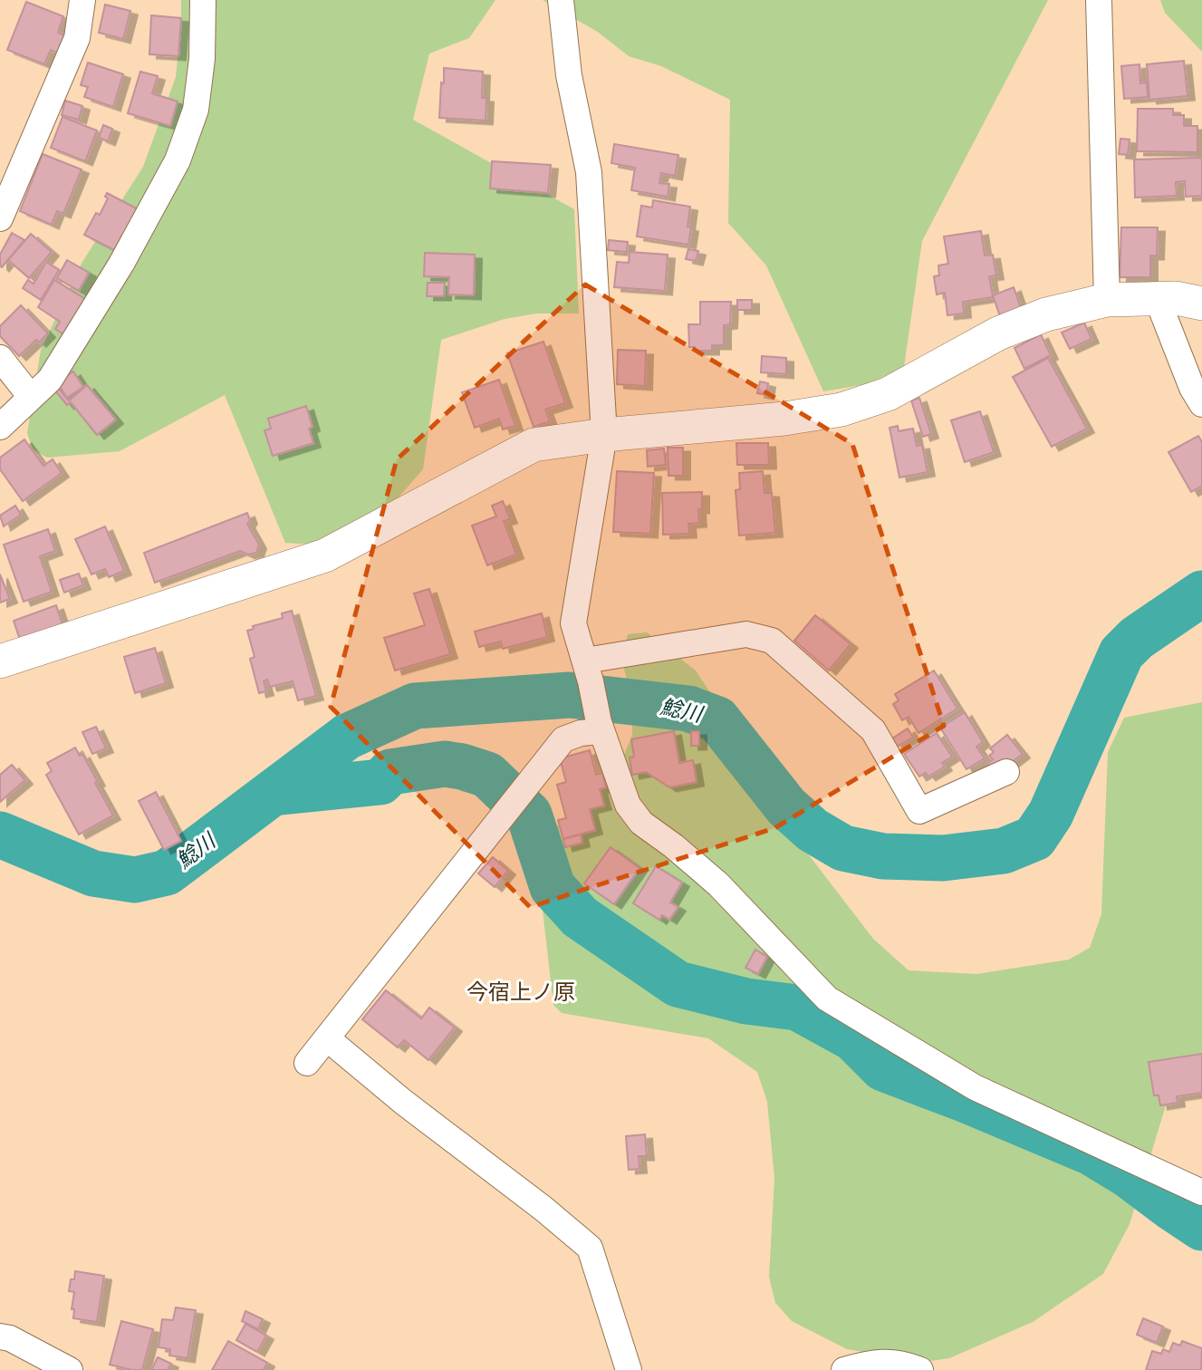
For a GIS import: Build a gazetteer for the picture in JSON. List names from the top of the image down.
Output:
{
  "districts": ["今宿上ノ原"],
  "water": ["鯰川"]
}
